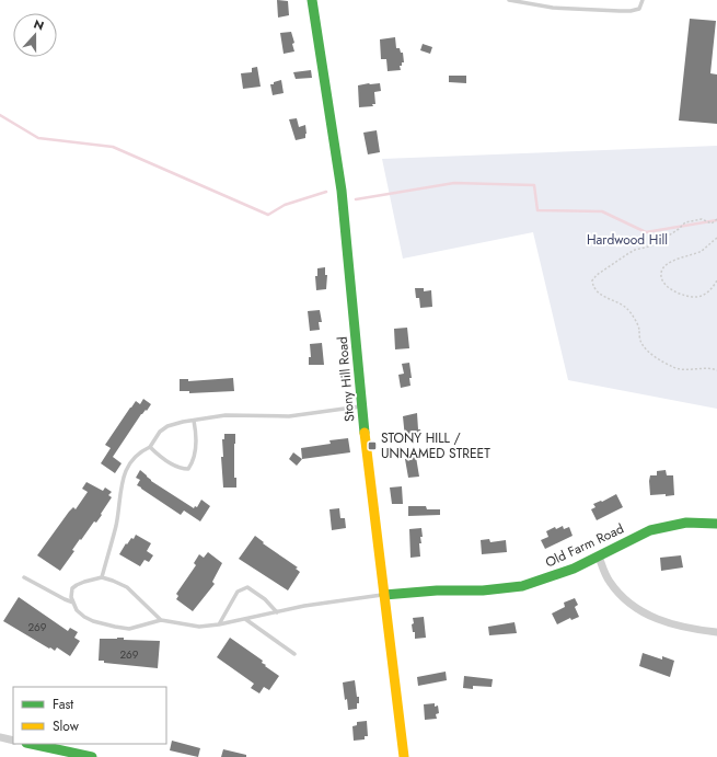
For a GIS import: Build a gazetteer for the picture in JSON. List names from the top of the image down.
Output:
{
  "streets": {
    "main road": ["Stony Hill Road", "Old Farm Road"]
  },
  "crossings": [
    ["Stony Hill Road", "Old Farm Road"]
  ],
  "parks": ["Hardwood Hill"],
  "places": {
    "transit": ["STONY HILL / UNNAMED STREET"]
  },
  "house_numbers": ["269", "269"],
  "legend": ["Fast", "Slow"],
  "north": "top"
}
